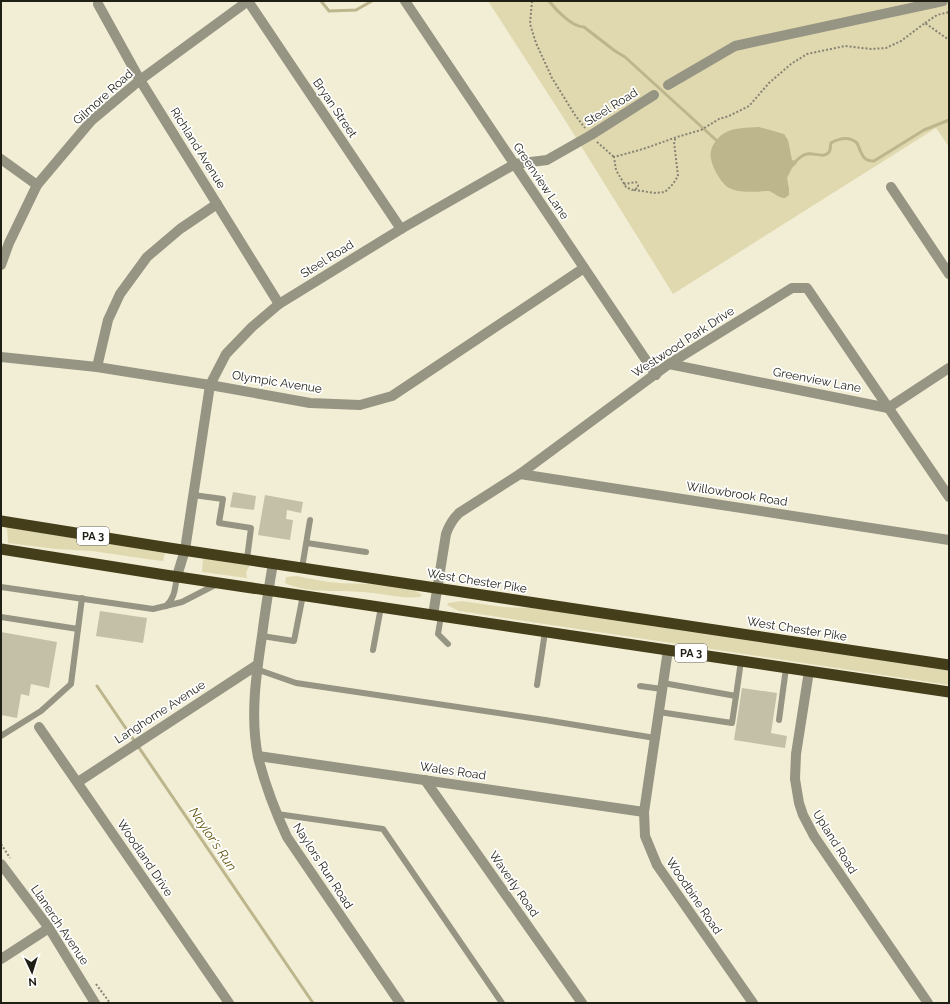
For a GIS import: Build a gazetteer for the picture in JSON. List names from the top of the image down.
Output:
{
  "streets": {
    "highway": ["PA 3", "West Chester Pike"],
    "street": [
      "Gilmore Road",
      "Steel Road",
      "Bryan Street",
      "Richland Avenue",
      "Greenview Lane",
      "Westwood Park Drive",
      "Olympic Avenue",
      "Willowbrook Road",
      "Langhorne Avenue",
      "Wales Road",
      "Upland Road",
      "Woodland Drive",
      "Naylors Run Road",
      "Waverly Road",
      "Woodbine Road",
      "Llanerch Avenue"
    ]
  },
  "crossings": [
    ["Gilmore Road", "Bryan Street"],
    ["Gilmore Road", "Richland Avenue"],
    ["Steel Road", "Bryan Street"],
    ["Steel Road", "Richland Avenue"],
    ["Steel Road", "Greenview Lane"],
    ["Steel Road", "Olympic Avenue"],
    ["Steel Road", "PA 3"],
    ["Steel Road", "West Chester Pike"],
    ["Greenview Lane", "Westwood Park Drive"],
    ["Greenview Lane", "Olympic Avenue"],
    ["Westwood Park Drive", "Willowbrook Road"],
    ["Westwood Park Drive", "PA 3"],
    ["Westwood Park Drive", "West Chester Pike"],
    ["PA 3", "Upland Road"],
    ["PA 3", "Naylors Run Road"],
    ["PA 3", "Woodbine Road"],
    ["West Chester Pike", "Naylors Run Road"],
    ["Langhorne Avenue", "Woodland Drive"],
    ["Langhorne Avenue", "Naylors Run Road"],
    ["Wales Road", "Naylors Run Road"],
    ["Wales Road", "Waverly Road"],
    ["Wales Road", "Woodbine Road"]
  ],
  "water": ["Naylor's Run"],
  "north": "bottom"
}
